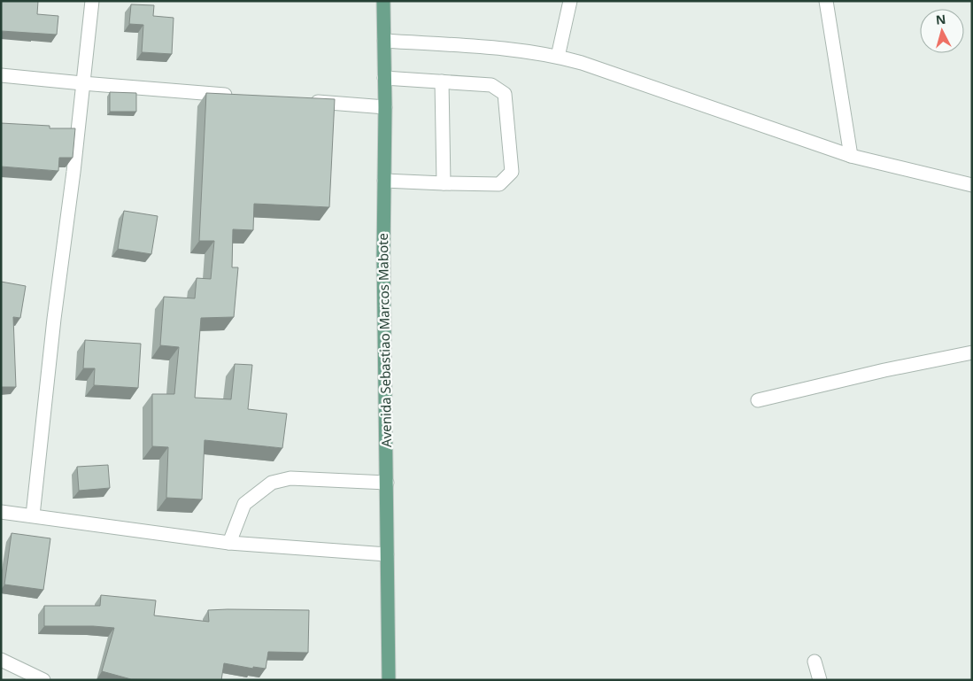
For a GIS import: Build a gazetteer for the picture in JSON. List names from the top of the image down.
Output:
{
  "streets": {
    "main road": ["Avenida Sebastiao Marcos Mabote"]
  },
  "north": "top"
}
